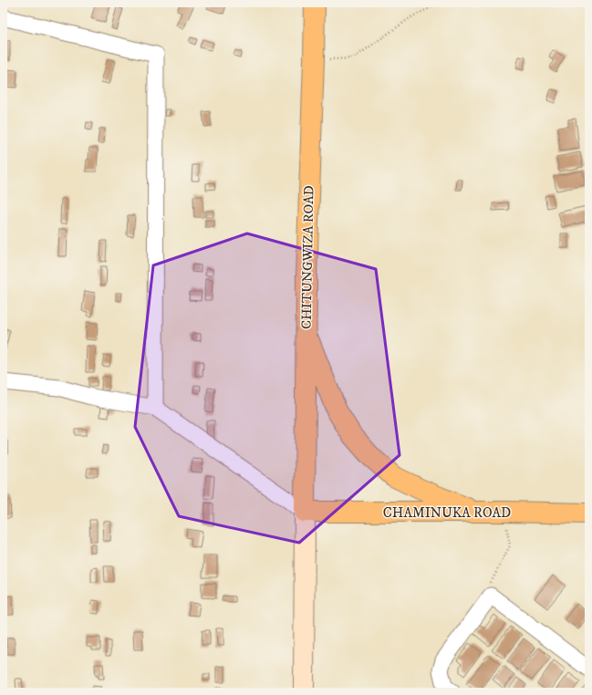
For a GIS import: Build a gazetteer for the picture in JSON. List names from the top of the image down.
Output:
{
  "streets": {
    "main road": ["CHITUNGWIZA ROAD", "CHAMINUKA ROAD"]
  },
  "crossings": [
    ["CHITUNGWIZA ROAD", "CHAMINUKA ROAD"]
  ]
}
